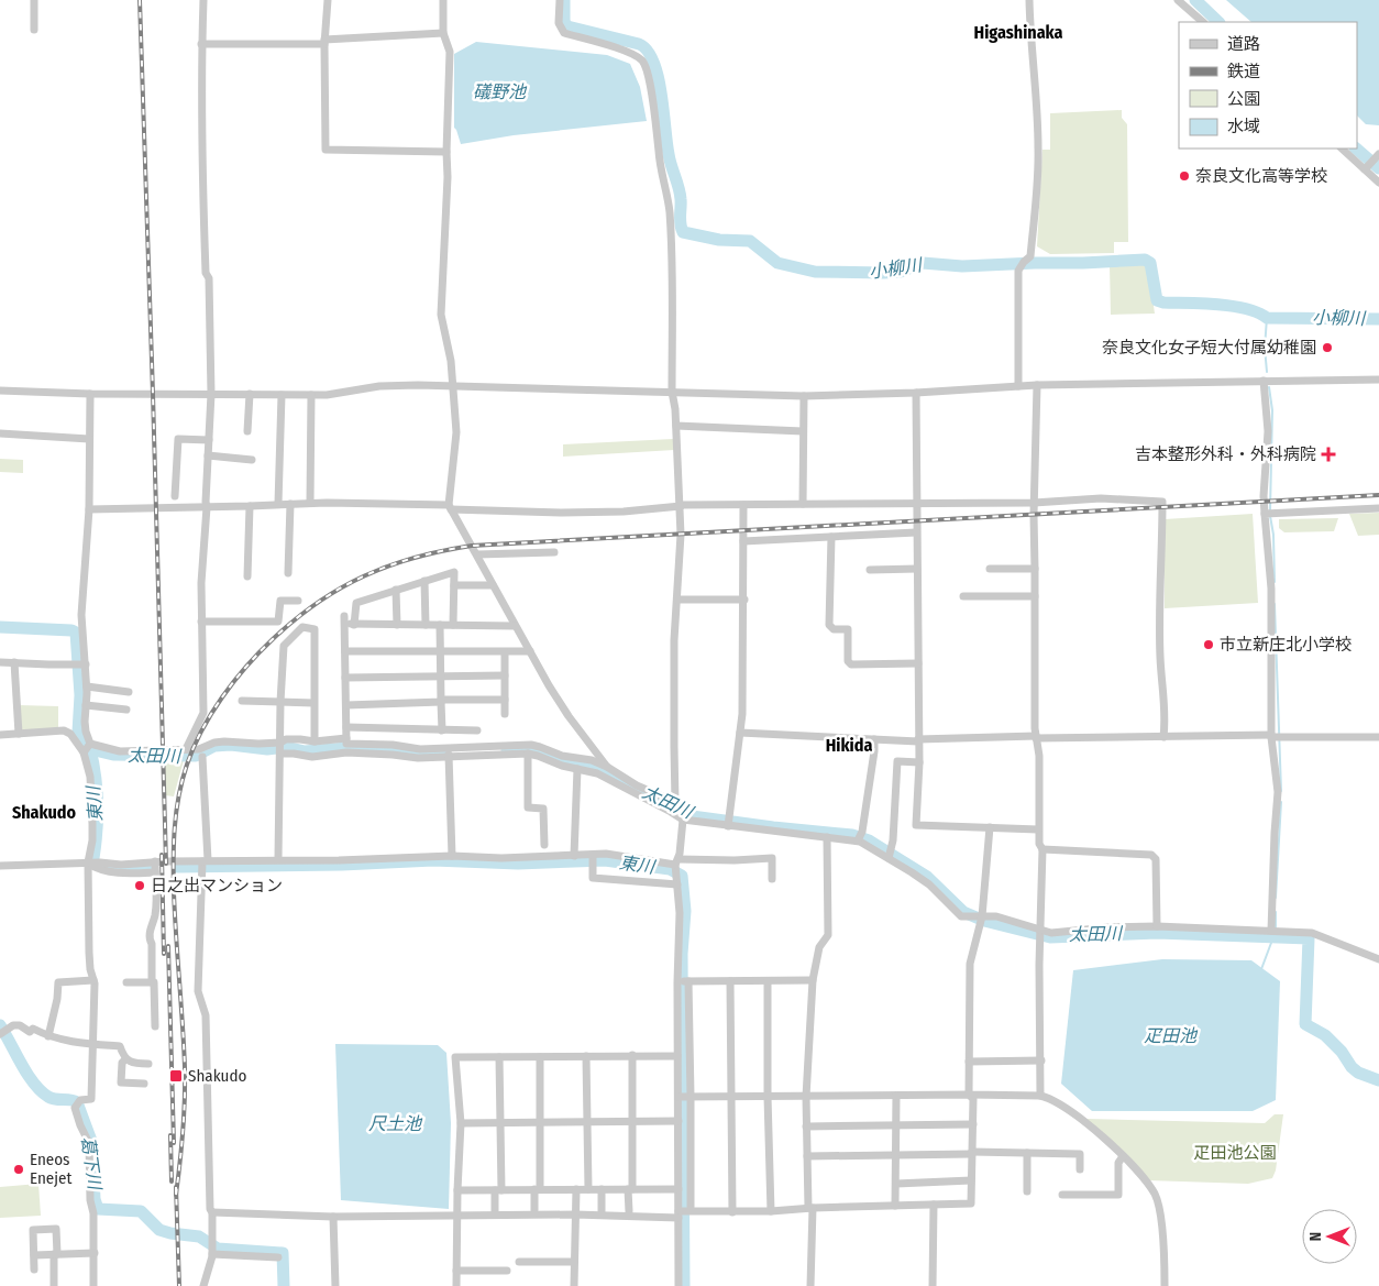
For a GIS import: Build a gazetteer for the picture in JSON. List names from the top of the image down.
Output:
{
  "districts": ["Higashinaka", "Hikida", "Shakudo"],
  "water": [
    "礒野池",
    "小柳川",
    "太田川",
    "東川",
    "疋田池",
    "尺土池",
    "葛下川"
  ],
  "parks": ["疋田池公園"],
  "places": {
    "other": [
      "奈良文化高等学校",
      "奈良文化女子短大付属幼稚園",
      "市立新庄北小学校",
      "日之出マンション",
      "Eneos Enejet"
    ],
    "health": ["吉本整形外科・外科病院"],
    "transit": ["Shakudo"]
  },
  "legend": [
    "道路",
    "鉄道",
    "公園",
    "水域"
  ],
  "north": "left"
}
